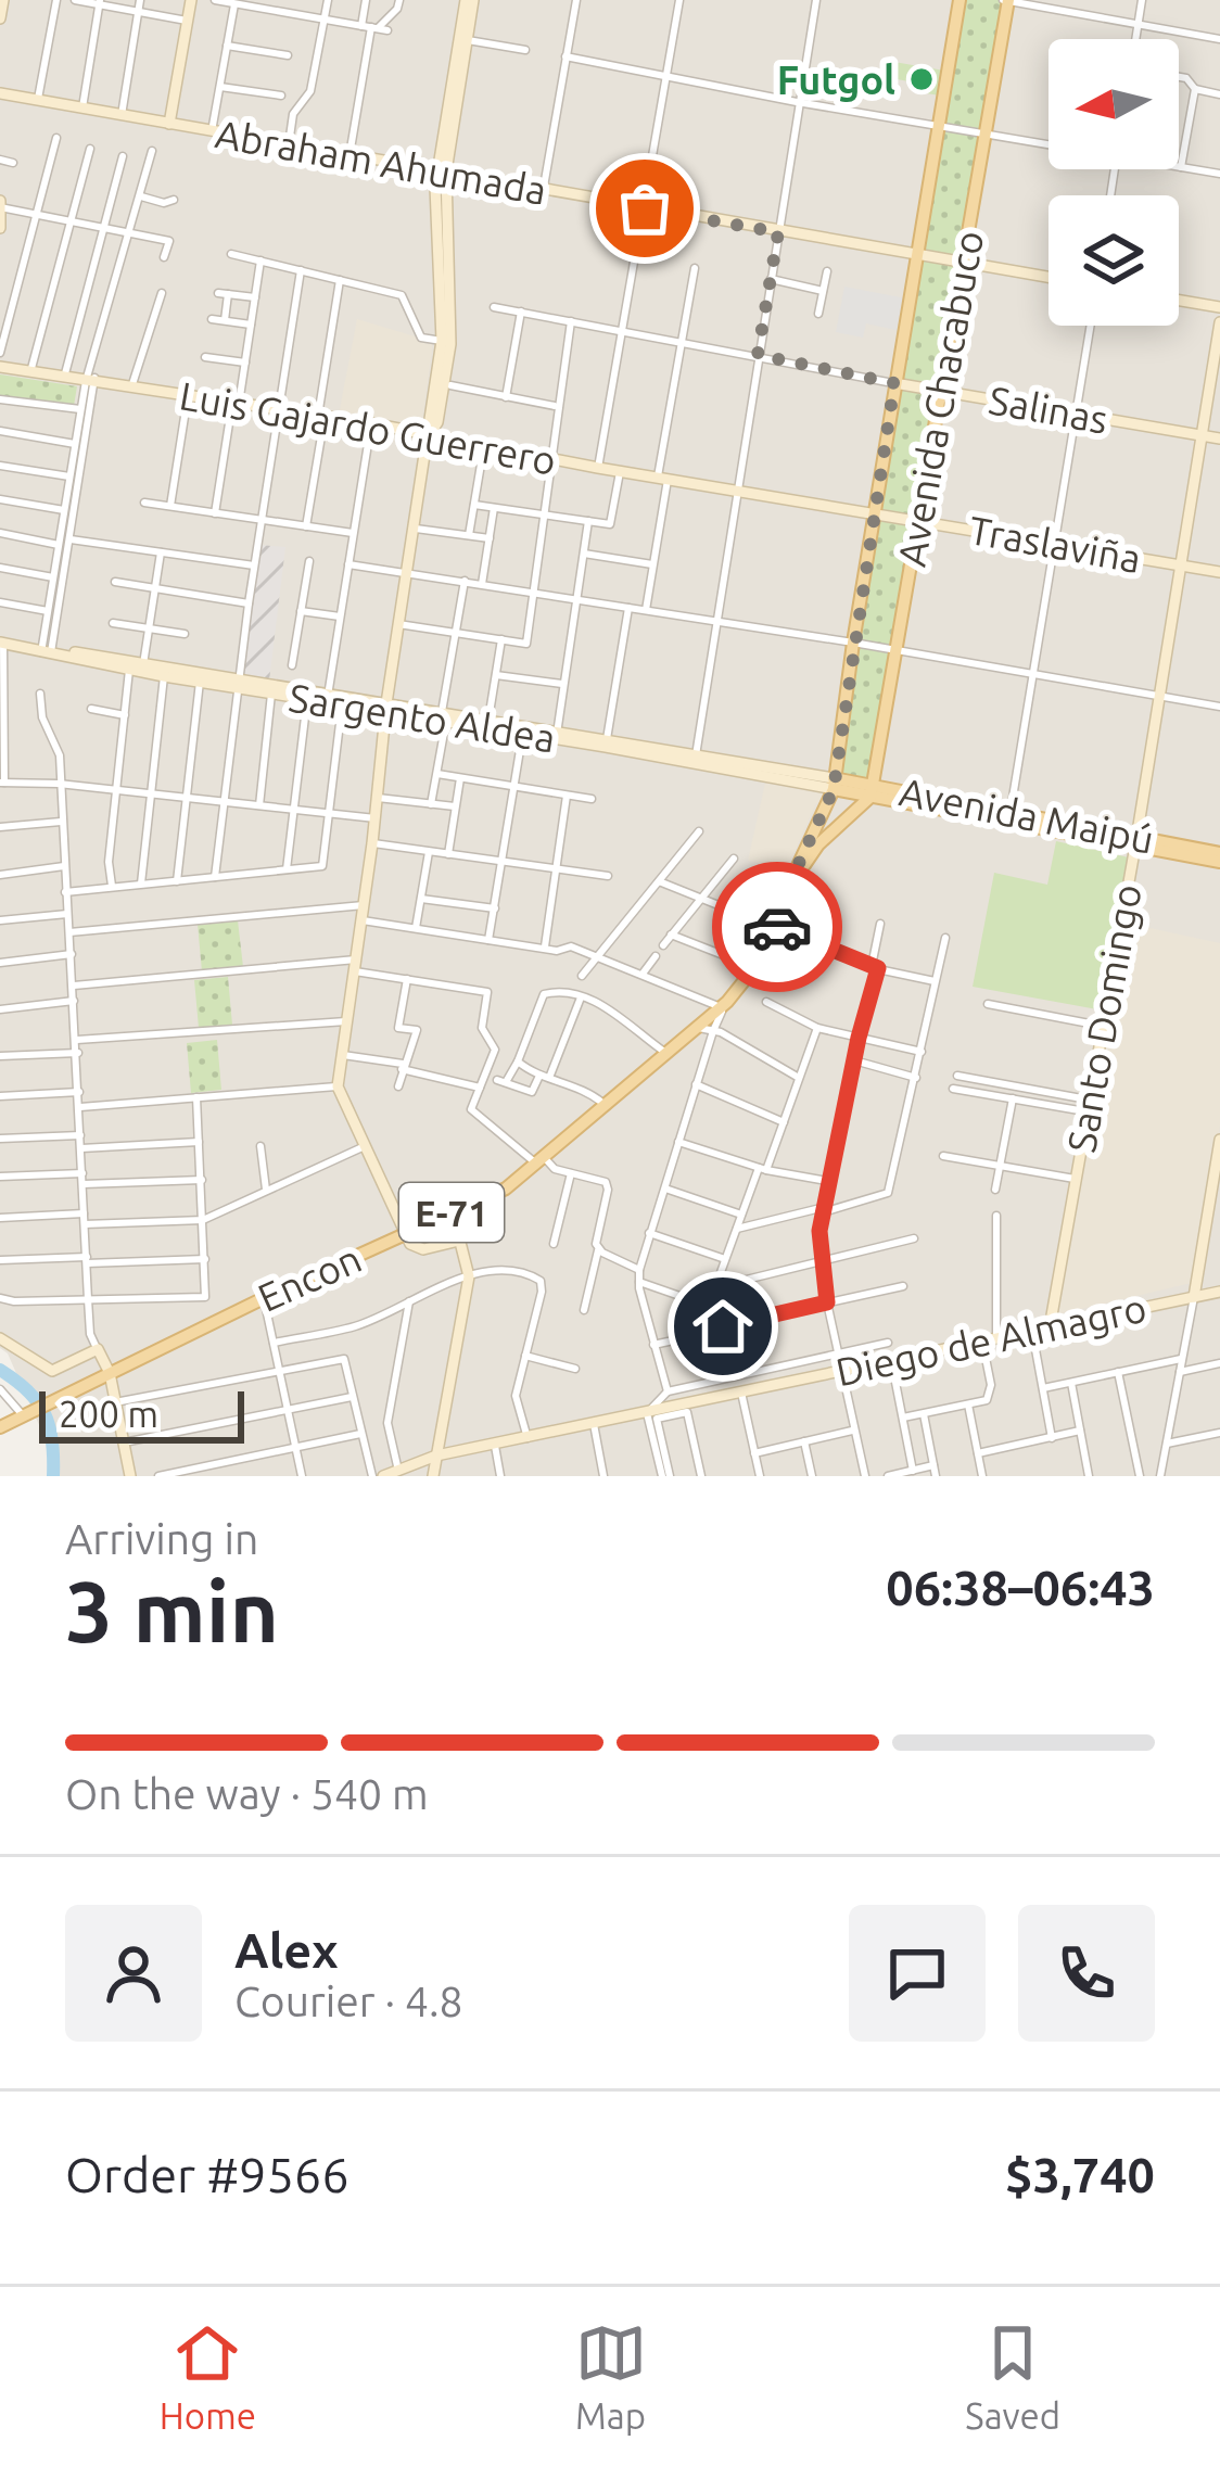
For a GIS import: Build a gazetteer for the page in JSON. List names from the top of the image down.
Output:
{
  "streets": {
    "main road": [
      "Avenida Chacabuco",
      "Avenida Maipú",
      "E-71",
      "Encon"
    ],
    "street": [
      "Abraham Ahumada",
      "Salinas",
      "Luis Gajardo Guerrero",
      "Traslaviña",
      "Sargento Aldea",
      "Santo Domingo",
      "Diego de Almagro"
    ]
  },
  "crossings": [
    ["Abraham Ahumada", "Avenida Chacabuco"],
    ["Avenida Chacabuco", "Salinas"],
    ["Avenida Chacabuco", "Traslaviña"],
    ["Avenida Chacabuco", "Sargento Aldea"],
    ["Avenida Chacabuco", "Avenida Maipú"],
    ["Avenida Chacabuco", "Encon"],
    ["Salinas", "Santo Domingo"],
    ["Luis Gajardo Guerrero", "Traslaviña"],
    ["Traslaviña", "Santo Domingo"],
    ["Sargento Aldea", "Avenida Maipú"],
    ["Sargento Aldea", "Encon"],
    ["Avenida Maipú", "Santo Domingo"],
    ["Avenida Maipú", "Encon"],
    ["Santo Domingo", "Diego de Almagro"],
    ["E-71", "Encon"]
  ],
  "places": ["Futgol"],
  "scale_bar": "200 m",
  "north": "left",
  "page": {
    "scale": "200 m",
    "heading": ["3 min", "Arriving in", "06:38–06:43"],
    "panel": [
      "Alex",
      "Courier · 4.8",
      "Order #9566",
      "$3,740"
    ],
    "bar": "On the way · 540 m",
    "tabs": ["Home", "Map", "Saved"]
  }
}
